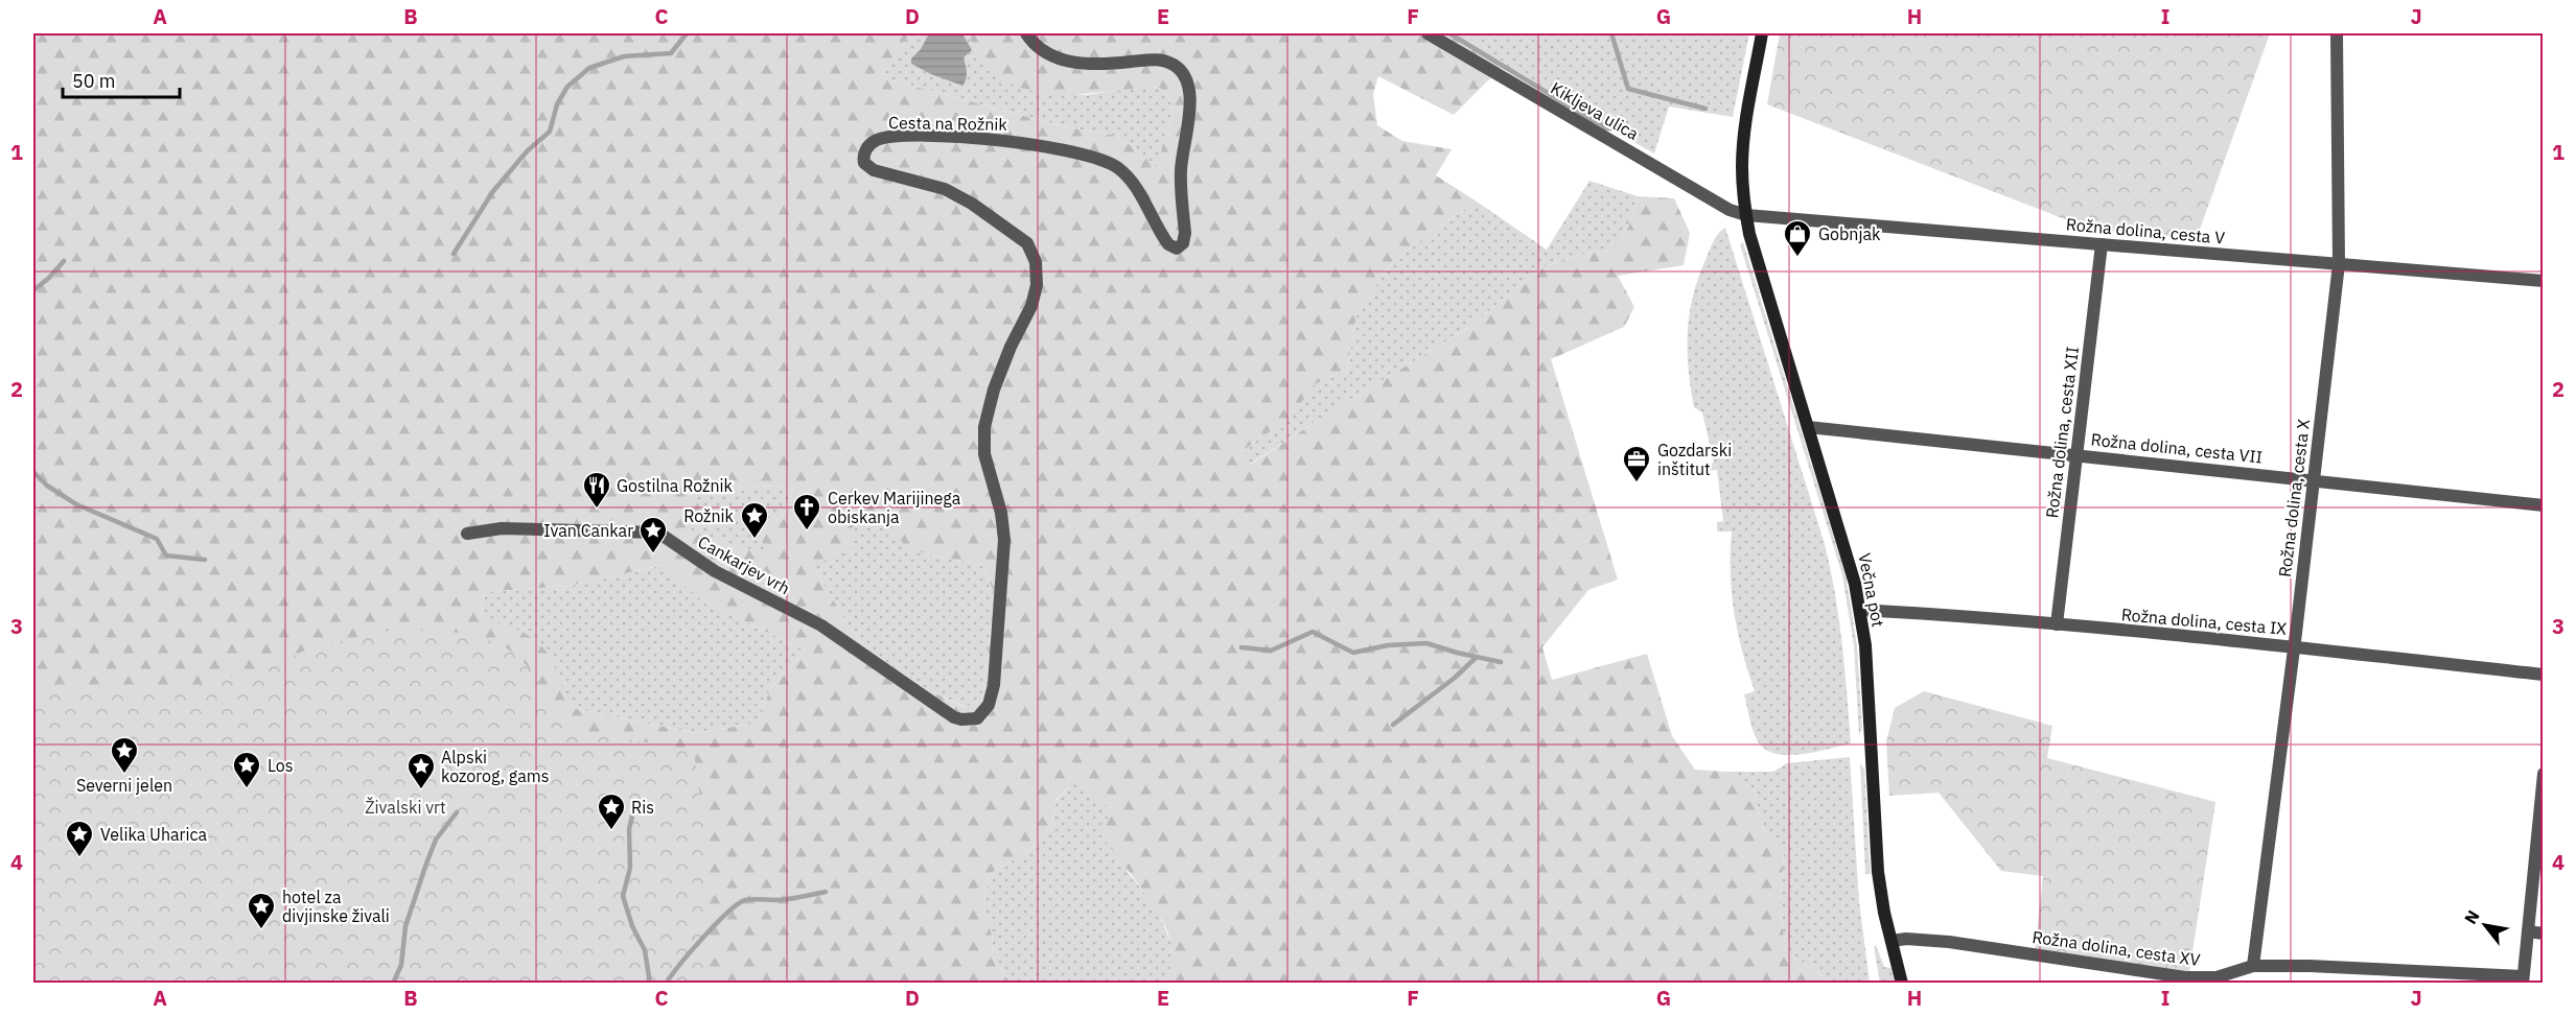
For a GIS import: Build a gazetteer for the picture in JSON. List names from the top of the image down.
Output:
{
  "streets": {
    "main road": ["Večna pot"],
    "street": [
      "Kikljeva ulica",
      "Cesta na Rožnik",
      "Rožna dolina, cesta V",
      "Rožna dolina, cesta XII",
      "Rožna dolina, cesta VII",
      "Rožna dolina, cesta X",
      "Cankarjev vrh",
      "Rožna dolina, cesta IX",
      "Rožna dolina, cesta XV"
    ]
  },
  "crossings": [
    ["Kikljeva ulica", "Rožna dolina, cesta V"],
    ["Kikljeva ulica", "Večna pot"],
    ["Cesta na Rožnik", "Cankarjev vrh"],
    ["Rožna dolina, cesta V", "Rožna dolina, cesta XII"],
    ["Rožna dolina, cesta V", "Rožna dolina, cesta X"],
    ["Rožna dolina, cesta V", "Večna pot"],
    ["Rožna dolina, cesta XII", "Rožna dolina, cesta VII"],
    ["Rožna dolina, cesta XII", "Rožna dolina, cesta IX"],
    ["Rožna dolina, cesta VII", "Rožna dolina, cesta X"],
    ["Rožna dolina, cesta VII", "Večna pot"],
    ["Rožna dolina, cesta X", "Rožna dolina, cesta IX"],
    ["Rožna dolina, cesta X", "Rožna dolina, cesta XV"],
    ["Večna pot", "Rožna dolina, cesta IX"],
    ["Večna pot", "Rožna dolina, cesta XV"]
  ],
  "parks": ["Živalski vrt"],
  "places": {
    "shop": ["Gobnjak"],
    "office": ["Gozdarski inštitut"],
    "restaurant": ["Gostilna Rožnik"],
    "church": ["Cerkev Marijinega obiskanja"],
    "place": [
      "Rožnik",
      "Ivan Cankar",
      "Severni jelen",
      "Los",
      "Alpski kozorog, gams",
      "Ris",
      "Velika Uharica",
      "hotel za divjinske živali"
    ]
  },
  "scale_bar": "50 m",
  "north": "top left",
  "grid": {
    "columns": [
      "A",
      "B",
      "C",
      "D",
      "E",
      "F",
      "G",
      "H",
      "I",
      "J"
    ],
    "rows": [
      "1",
      "2",
      "3",
      "4"
    ]
  }
}
